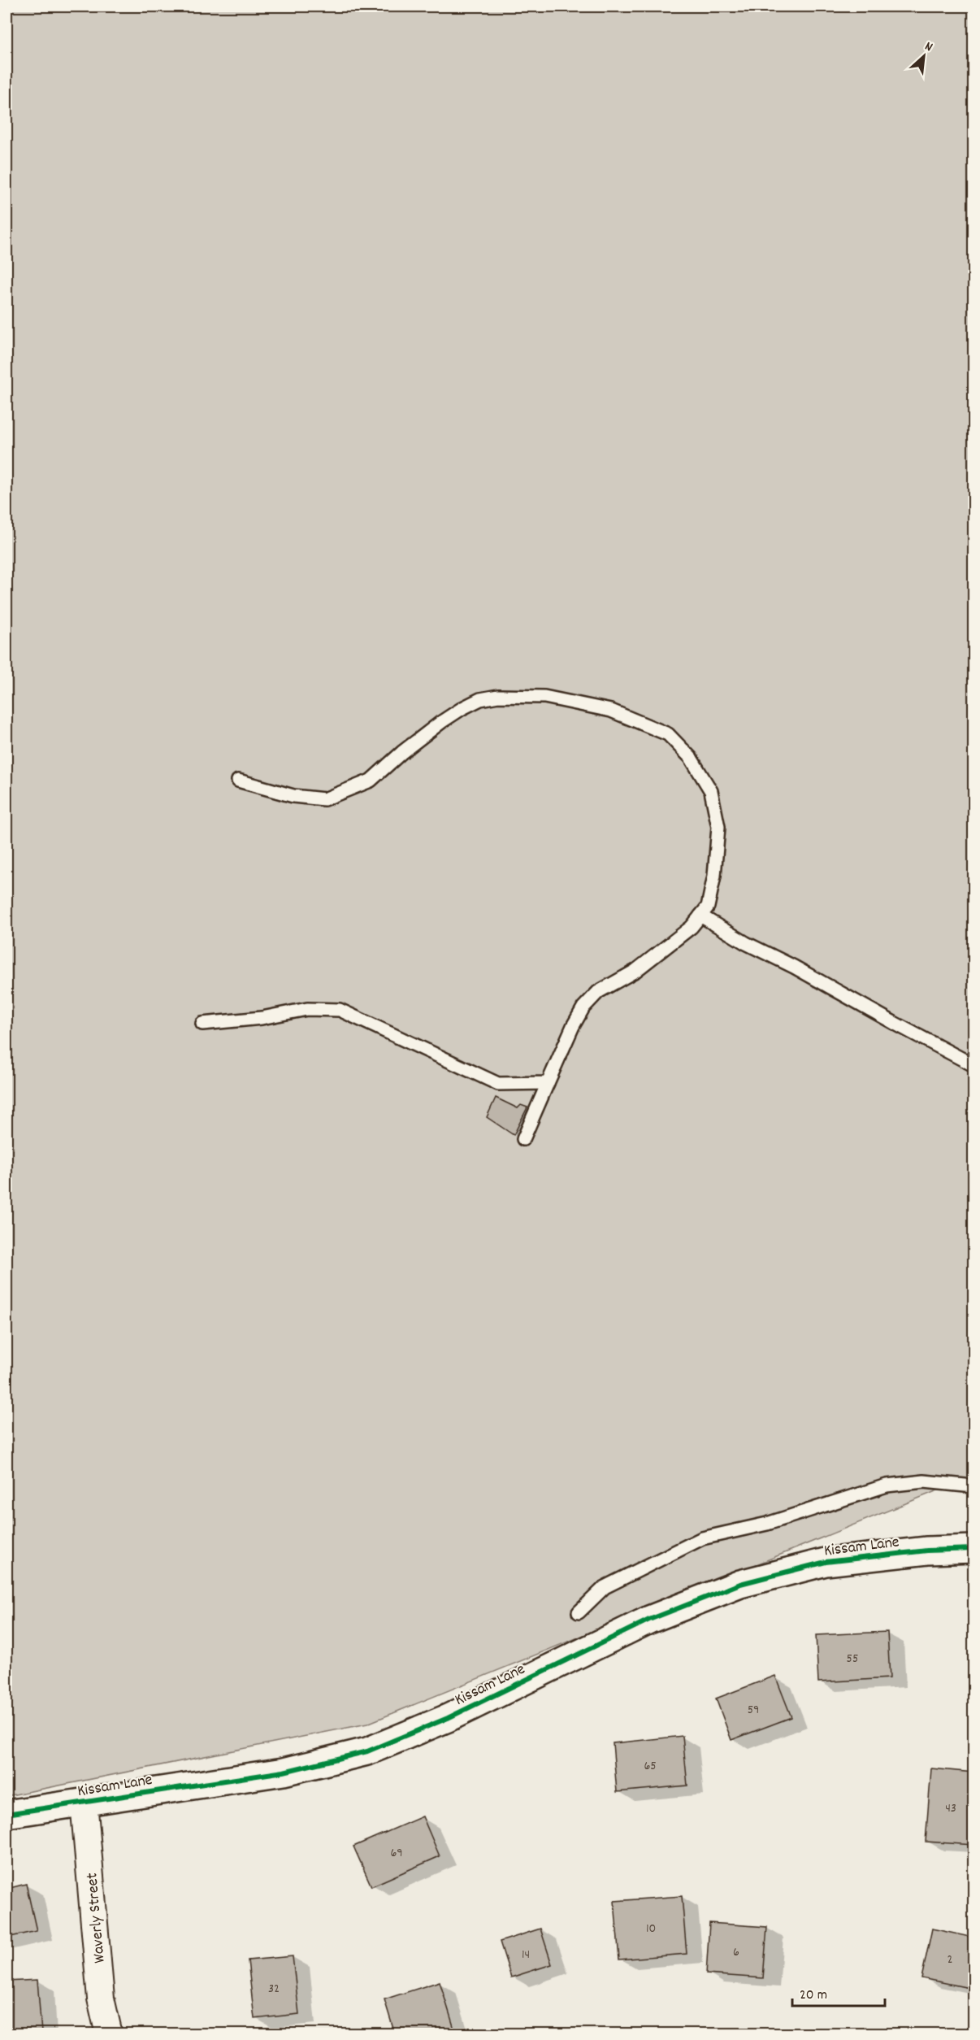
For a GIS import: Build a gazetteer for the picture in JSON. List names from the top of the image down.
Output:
{
  "streets": {
    "street": ["Kissam Lane", "Waverly Street"]
  },
  "crossings": [
    ["Kissam Lane", "Waverly Street"]
  ],
  "house_numbers": [
    "55",
    "59",
    "65",
    "43",
    "69",
    "10",
    "6",
    "14",
    "2",
    "32"
  ],
  "scale_bar": "20 m",
  "north": "top right"
}
